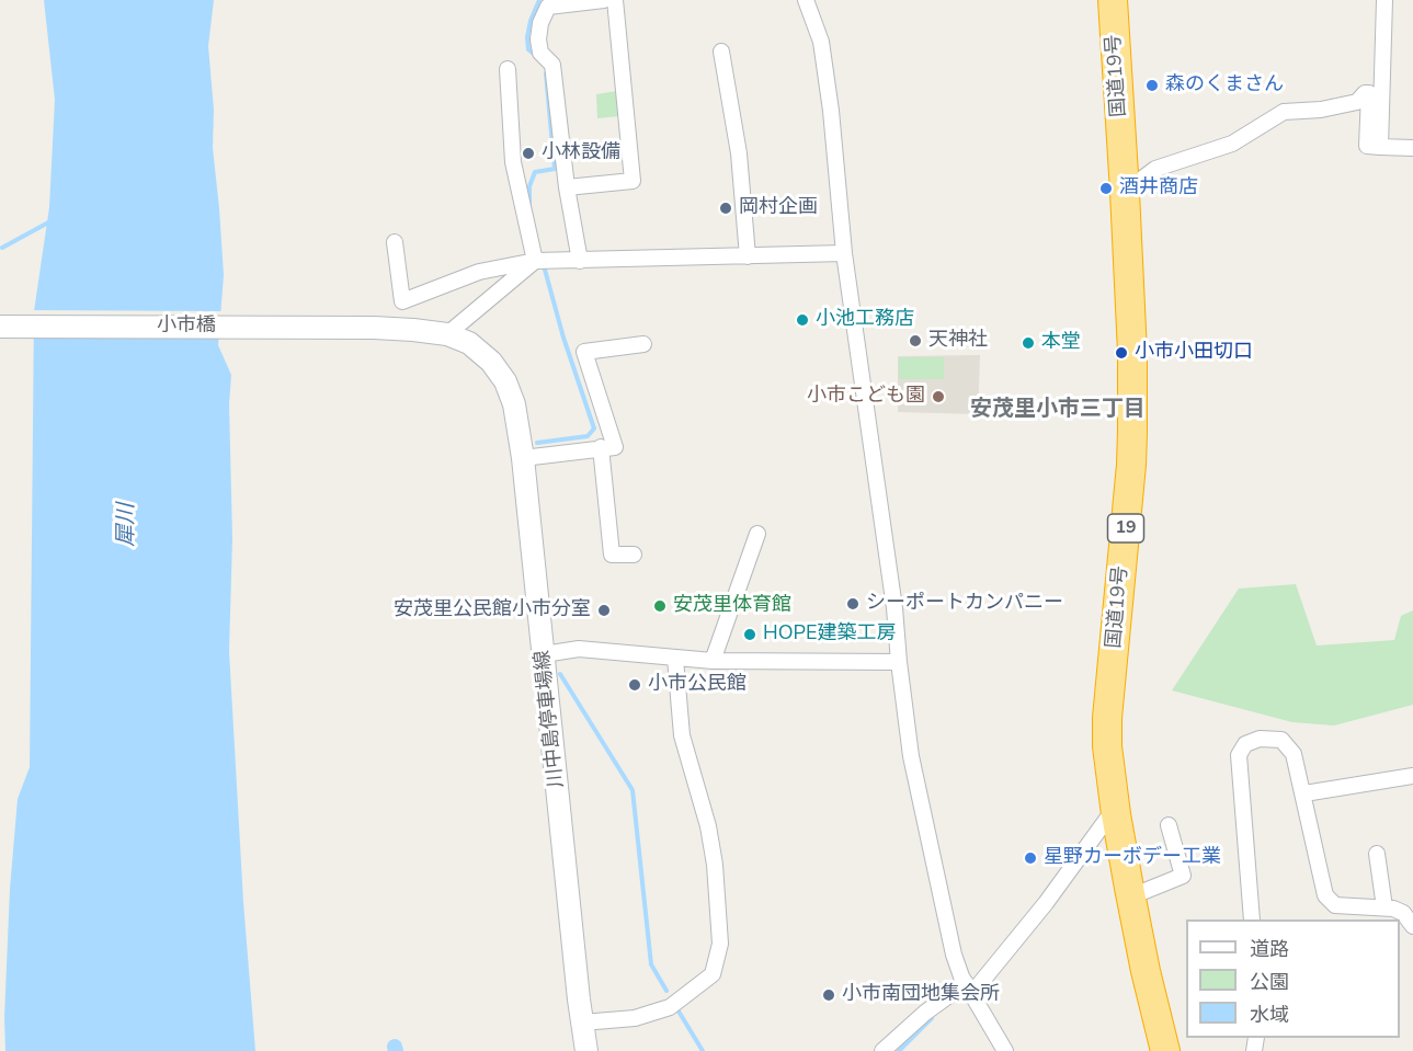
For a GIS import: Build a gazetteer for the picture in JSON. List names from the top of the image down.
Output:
{
  "streets": {
    "highway": ["国道19号", "19"],
    "main road": ["小市橋", "川中島停車場線"]
  },
  "crossings": [
    ["小市橋", "川中島停車場線"]
  ],
  "districts": ["安茂里小市三丁目"],
  "water": ["犀川"],
  "places": [
    "森のくまさん",
    "小林設備",
    "酒井商店",
    "岡村企画",
    "小池工務店",
    "天神社",
    "本堂",
    "小市小田切口",
    "小市こども園",
    "シーポートカンパニー",
    "安茂里体育館",
    "安茂里公民館小市分室",
    "HOPE建築工房",
    "小市公民館",
    "星野カーボデー工業",
    "小市南団地集会所"
  ],
  "legend": ["道路", "公園", "水域"]
}
